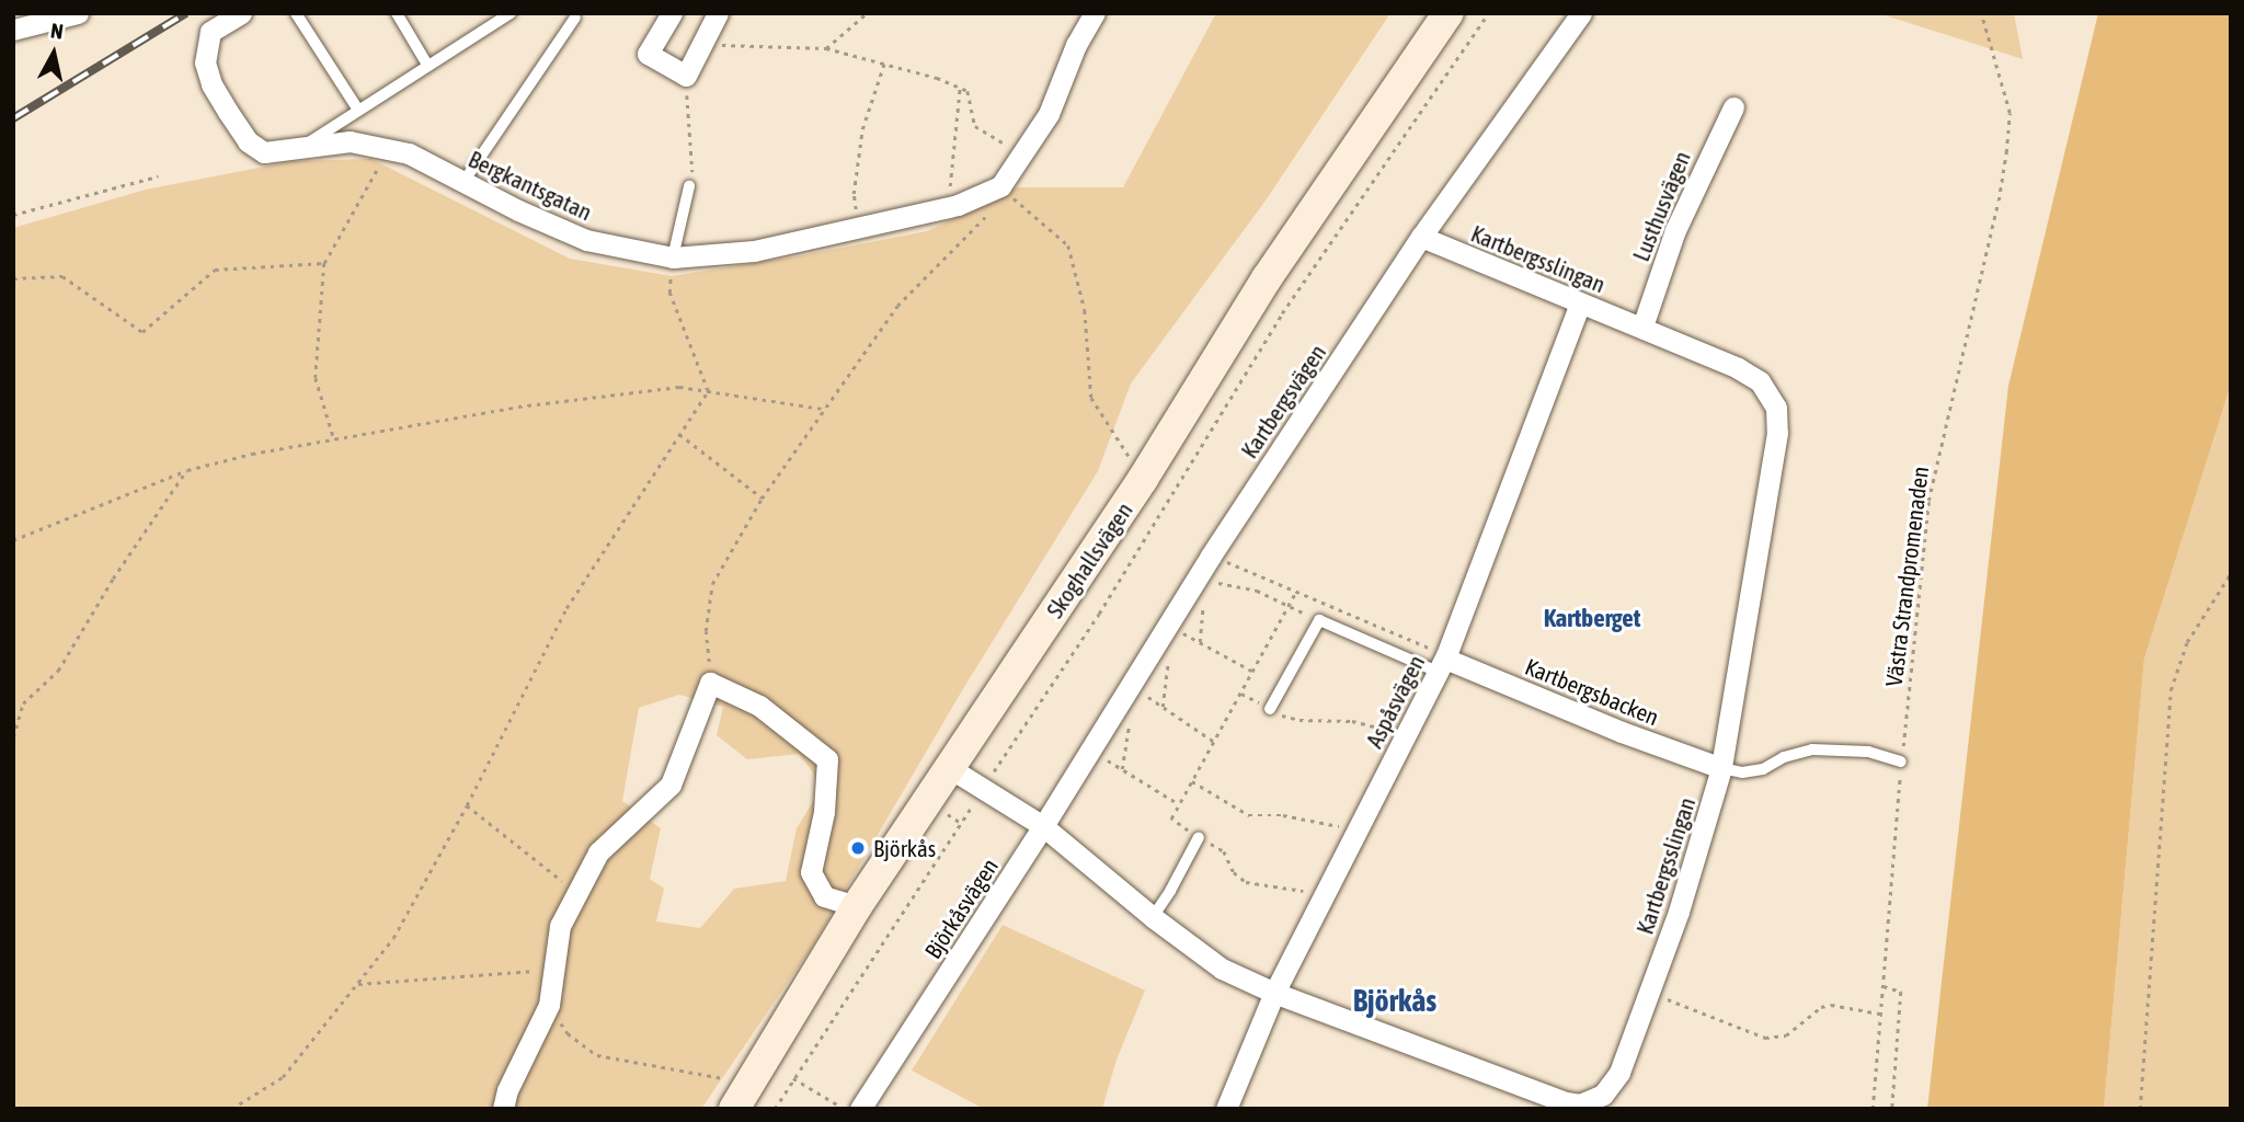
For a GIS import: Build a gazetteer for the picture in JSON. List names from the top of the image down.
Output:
{
  "streets": {
    "main road": ["Skoghallsvägen"],
    "street": [
      "Bergkantsgatan",
      "Lusthusvägen",
      "Kartbergsslingan",
      "Kartbergsvägen",
      "Kartbergsbacken",
      "Aspåsvägen",
      "Björkåsvägen"
    ],
    "path": ["Västra Strandpromenaden"]
  },
  "crossings": [
    ["Lusthusvägen", "Kartbergsslingan"],
    ["Kartbergsslingan", "Kartbergsvägen"],
    ["Kartbergsslingan", "Kartbergsbacken"],
    ["Kartbergsslingan", "Aspåsvägen"],
    ["Kartbergsslingan", "Björkåsvägen"],
    ["Kartbergsvägen", "Björkåsvägen"],
    ["Kartbergsbacken", "Aspåsvägen"]
  ],
  "districts": ["Kartberget", "Björkås"],
  "places": ["Björkås"],
  "north": "top"
}
